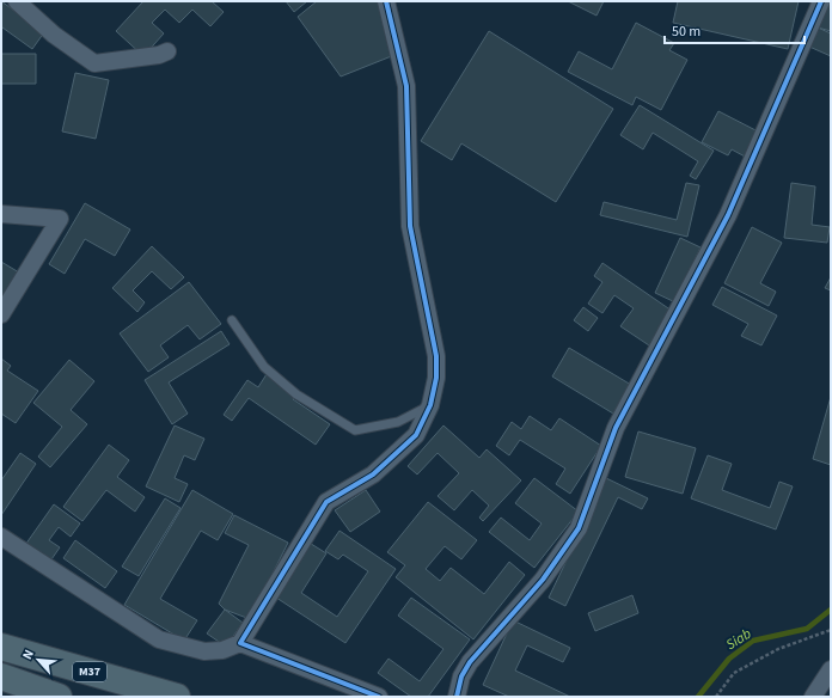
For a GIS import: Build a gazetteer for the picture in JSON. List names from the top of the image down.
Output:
{
  "streets": {
    "main road": ["M37"]
  },
  "water": ["Siab"],
  "scale_bar": "50 m",
  "north": "top left"
}
